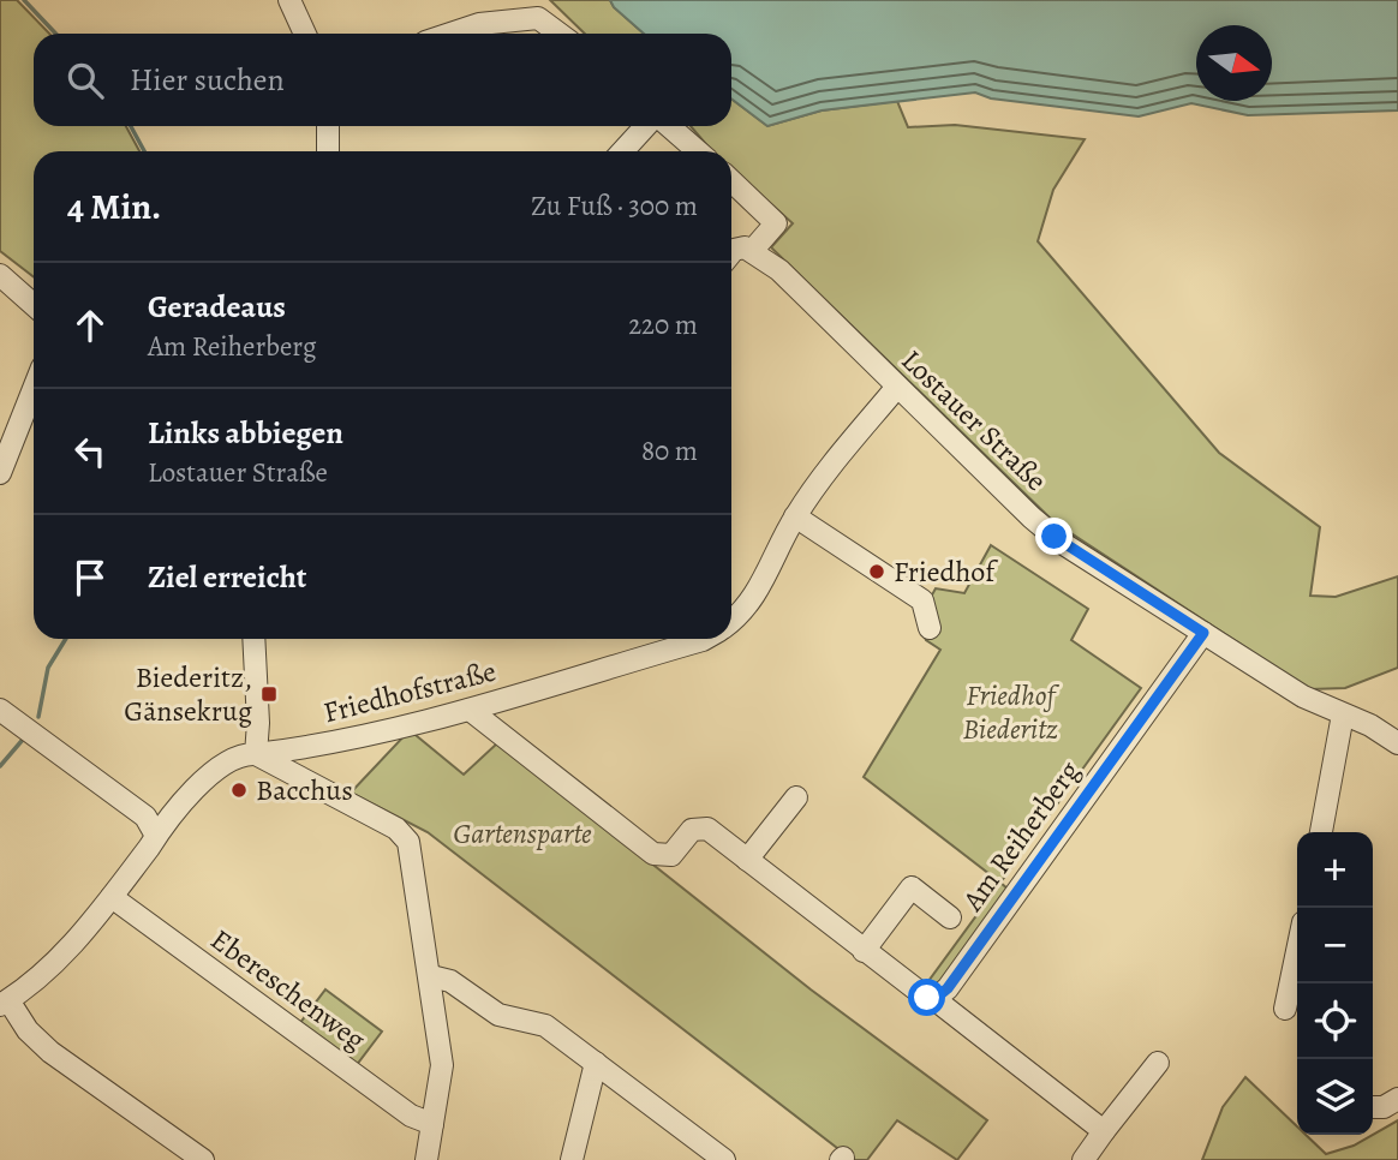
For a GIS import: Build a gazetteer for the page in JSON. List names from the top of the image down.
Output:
{
  "streets": {
    "street": [
      "Lostauer Straße",
      "Friedhofstraße",
      "Am Reiherberg",
      "Ebereschenweg"
    ]
  },
  "crossings": [
    ["Lostauer Straße", "Friedhofstraße"],
    ["Lostauer Straße", "Am Reiherberg"],
    ["Friedhofstraße", "Ebereschenweg"]
  ],
  "parks": ["Friedhof Biederitz", "Gartensparte"],
  "places": {
    "other": ["Friedhof", "Bacchus"],
    "transit": ["Biederitz, Gänsekrug"]
  },
  "north": "right",
  "page": {
    "search": "Hier suchen",
    "heading": ["4 Min.", "Zu Fuß · 300 m"],
    "list": [
      ["Geradeaus", "Am Reiherberg", "220 m"],
      ["Links abbiegen", "Lostauer Straße", "80 m"],
      "Ziel erreicht"
    ],
    "map_buttons": ["+", "−"]
  }
}
